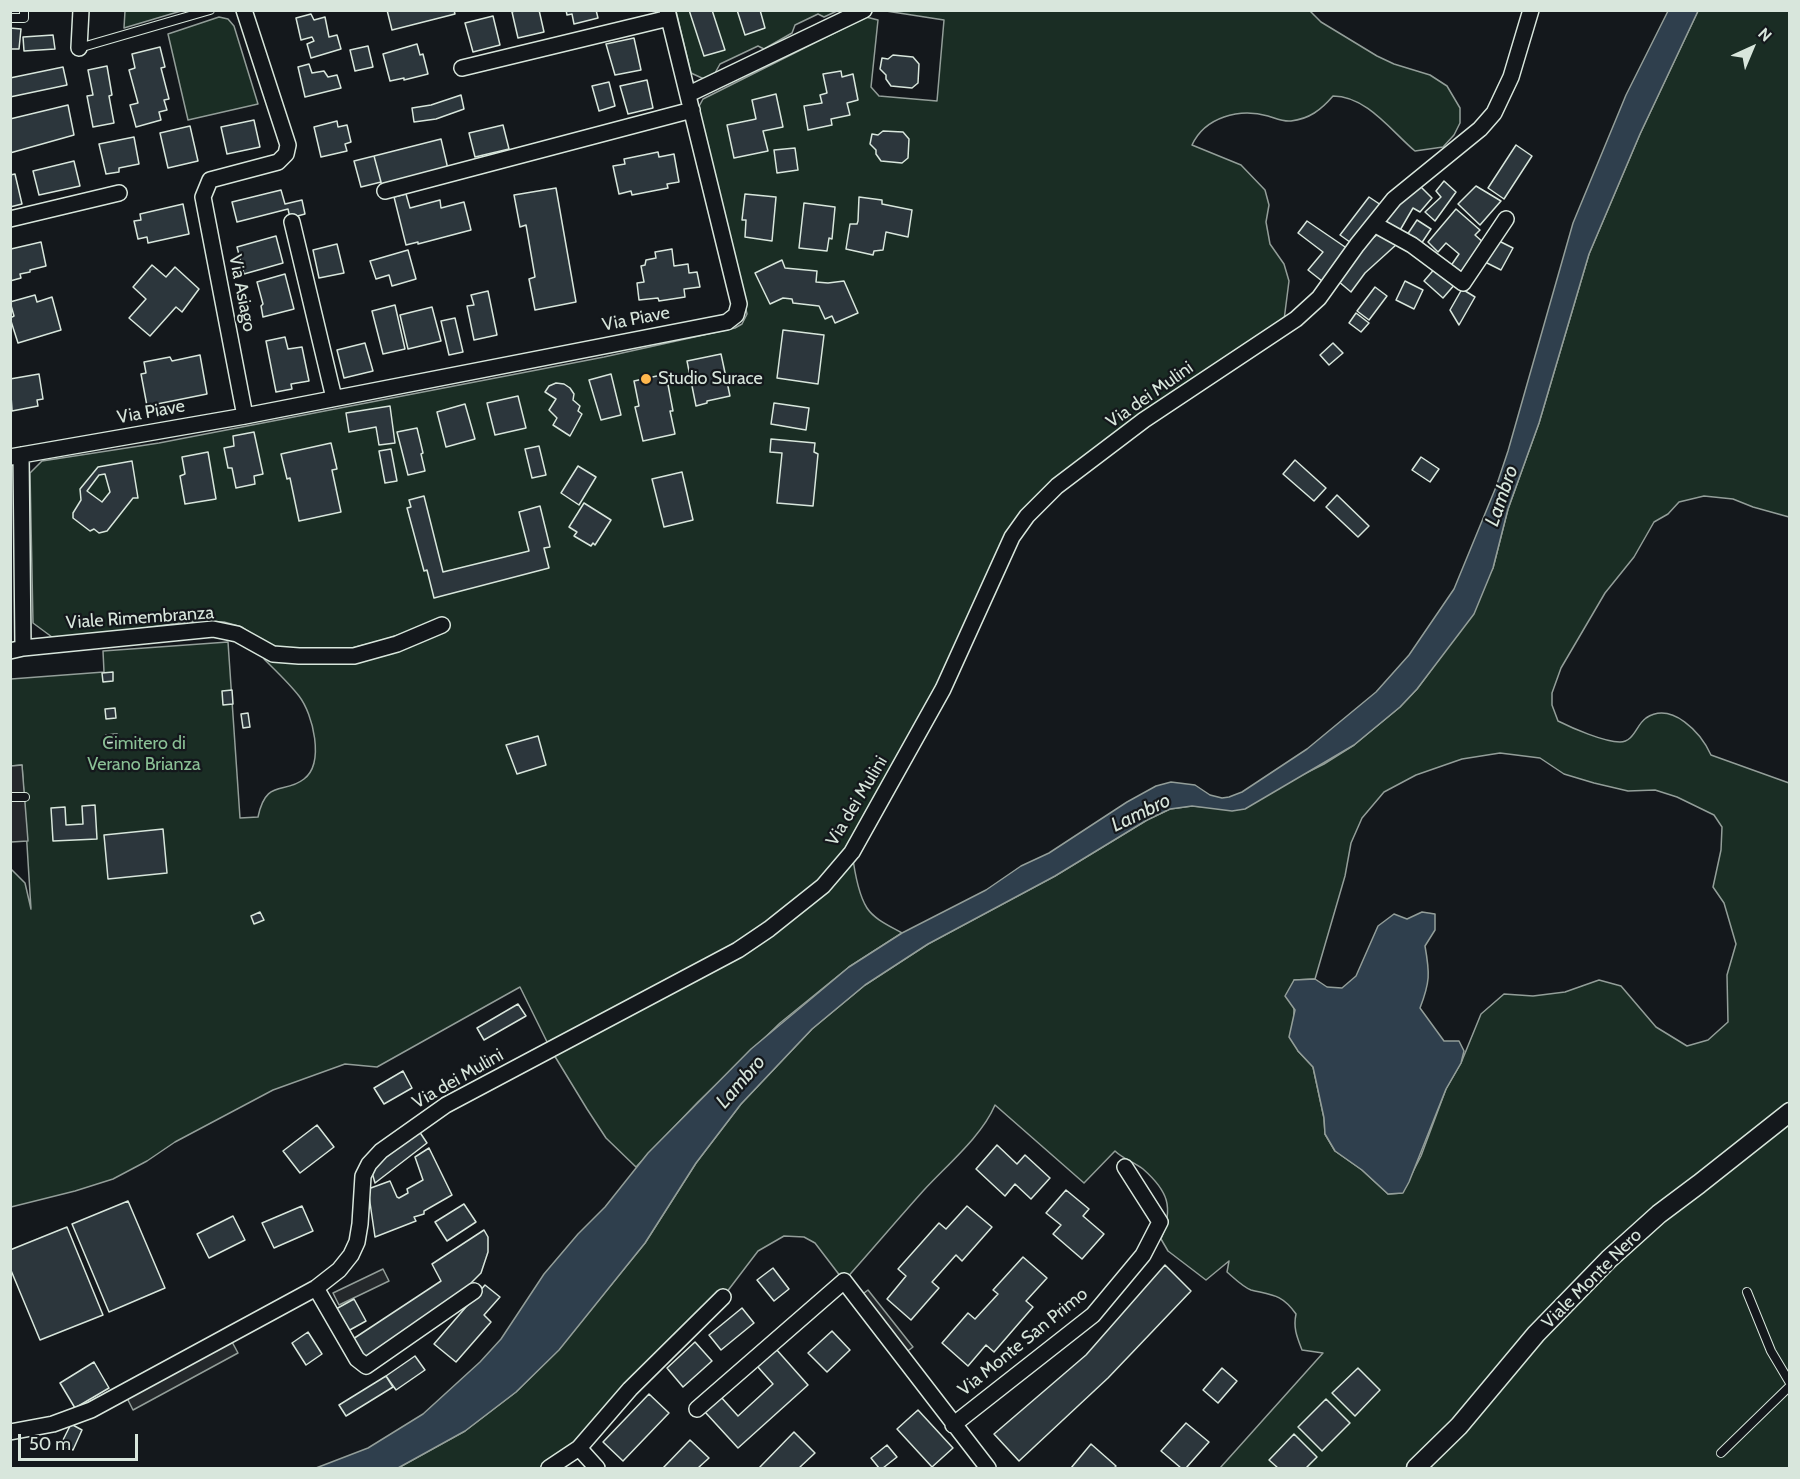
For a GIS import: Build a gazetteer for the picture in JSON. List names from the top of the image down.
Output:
{
  "streets": {
    "street": [
      "Via Asiago",
      "Via Piave",
      "Via dei Mulini",
      "Viale Rimembranza",
      "Viale Monte Nero",
      "Via Monte San Primo"
    ]
  },
  "crossings": [
    ["Via Asiago", "Via Piave"]
  ],
  "water": ["Lambro"],
  "parks": ["Cimitero di Verano Brianza"],
  "places": ["Studio Surace"],
  "scale_bar": "50 m",
  "north": "top right"
}
